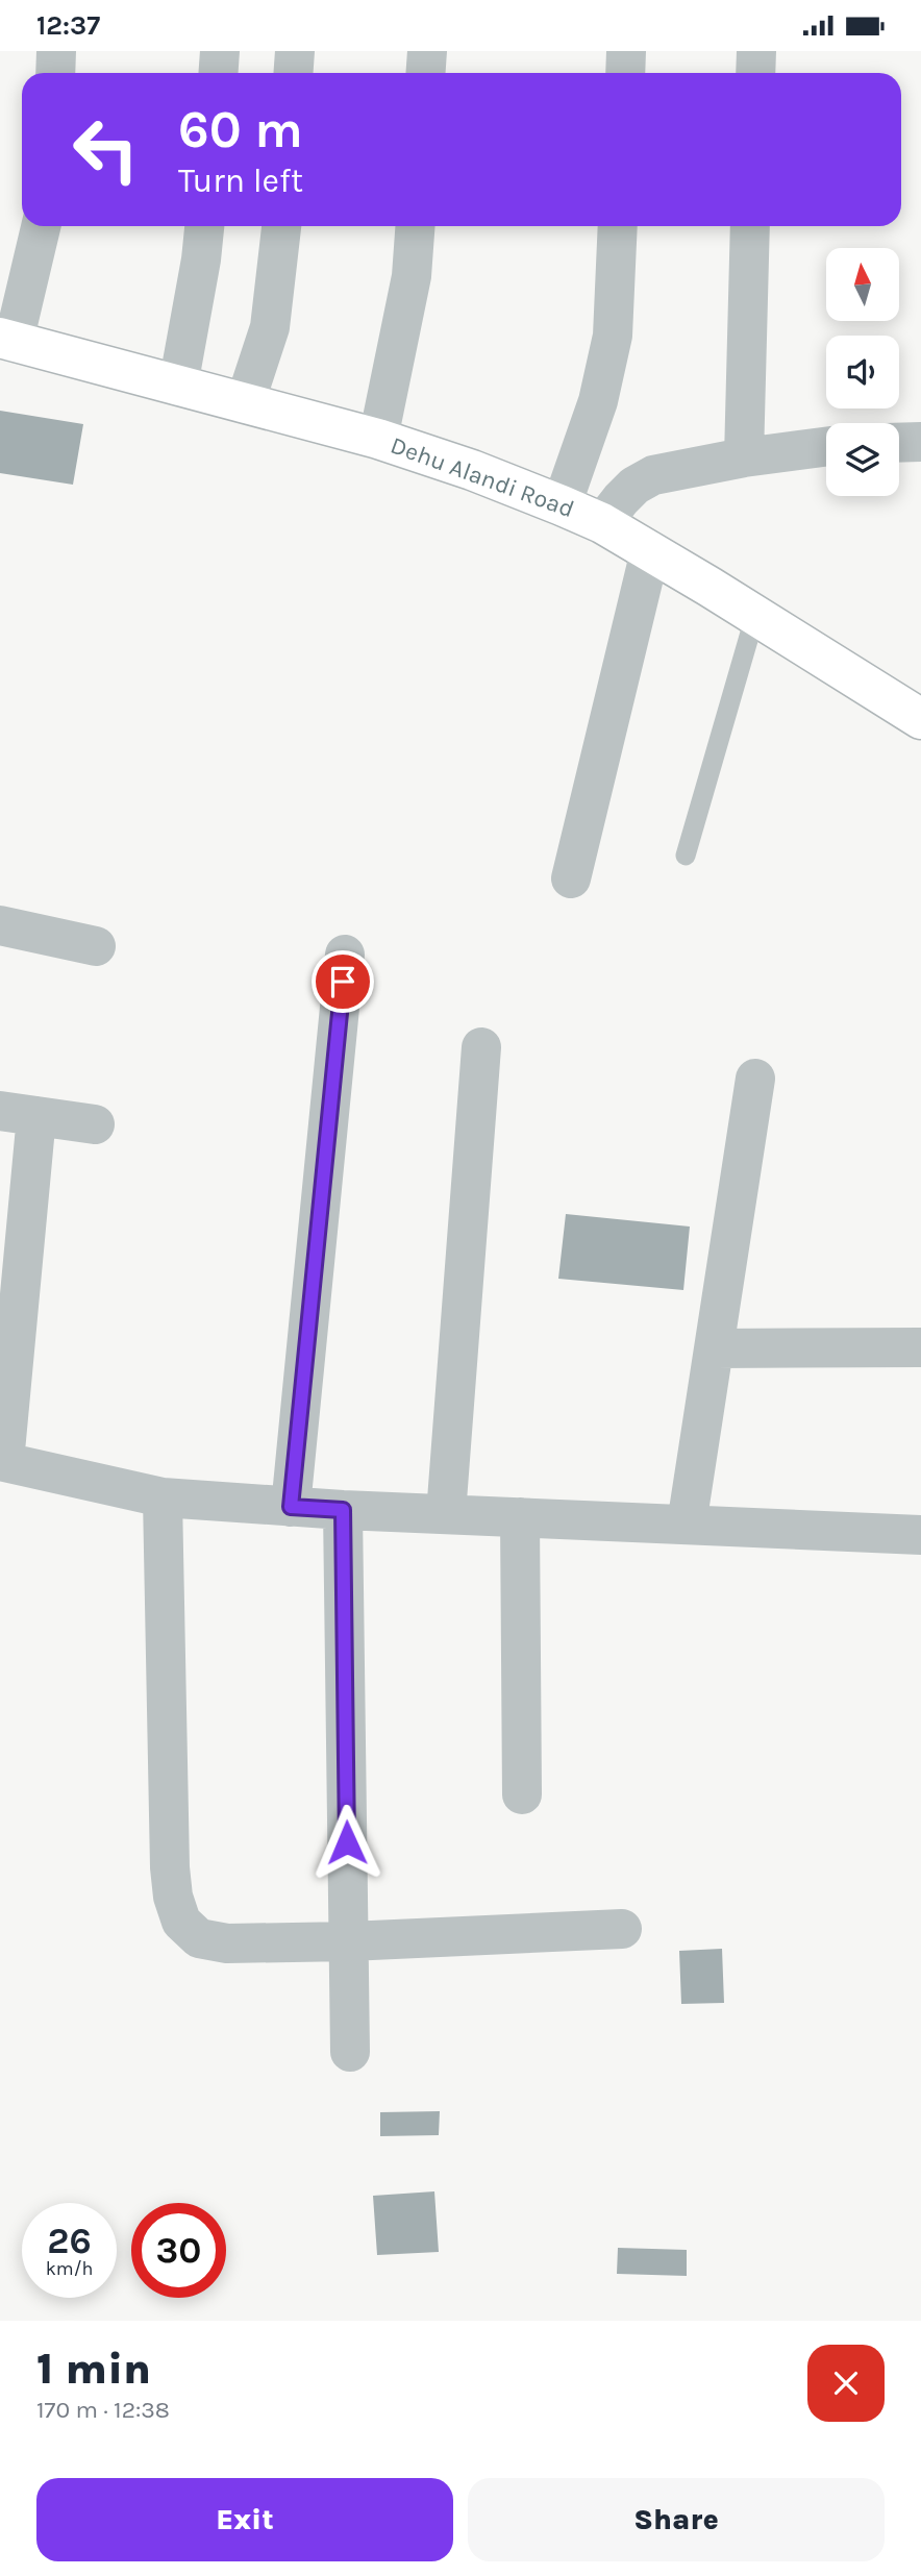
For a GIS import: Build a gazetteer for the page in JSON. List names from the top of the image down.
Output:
{
  "streets": {
    "main road": ["Dehu Alandi Road"]
  },
  "north": "top",
  "page": {
    "status": "12:37",
    "turn": ["60 m", "Turn left"],
    "speed": "26 km/h",
    "limit": "30",
    "heading": ["1 min", "170 m · 12:38"],
    "buttons": ["Exit", "Share"]
  }
}
